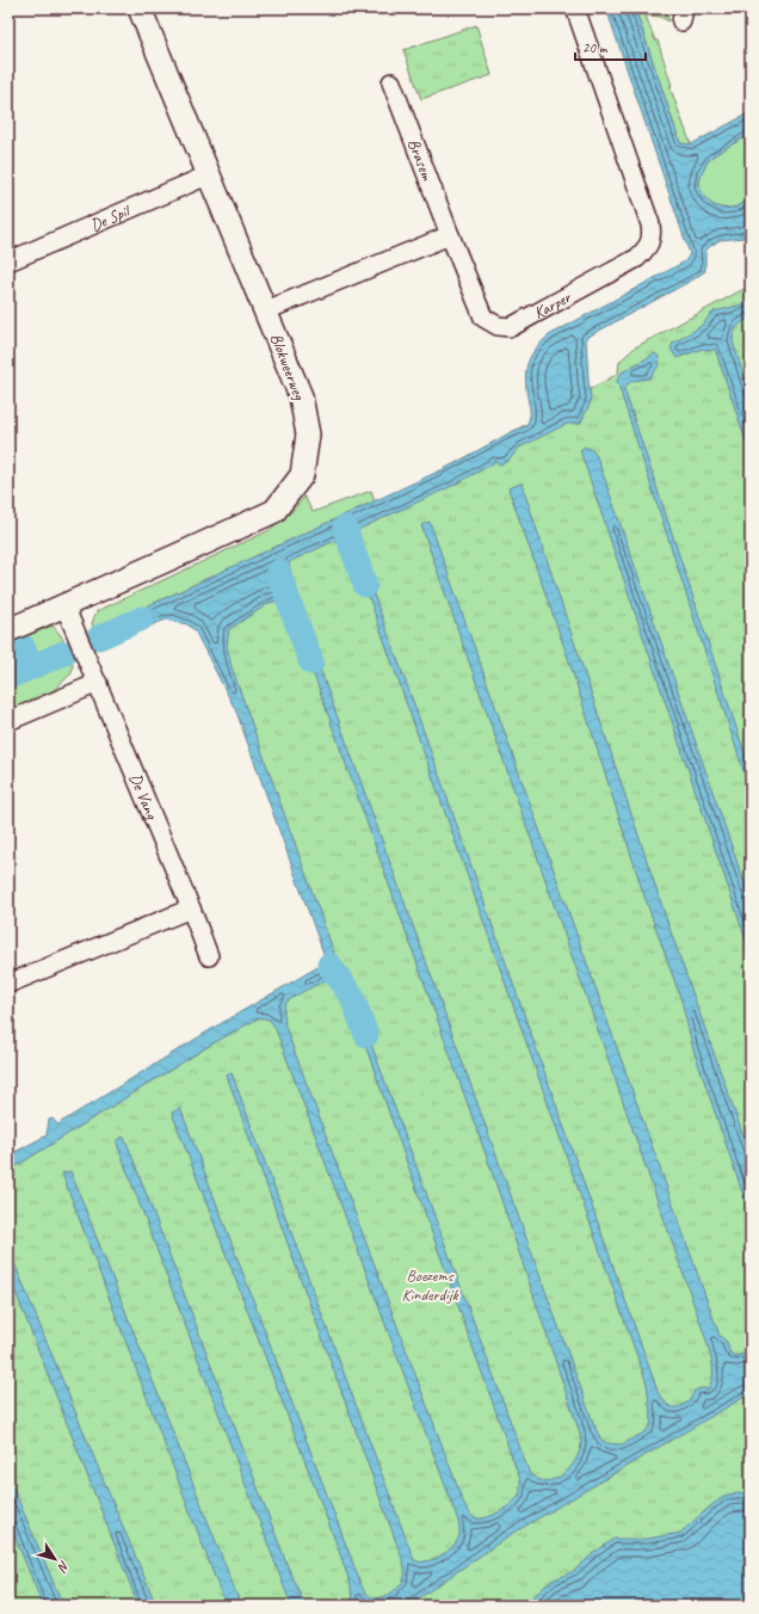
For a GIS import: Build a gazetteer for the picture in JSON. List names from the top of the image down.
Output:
{
  "streets": {
    "street": [
      "Brasem",
      "De Spil",
      "Karper",
      "Blokweerweg",
      "De Vang"
    ]
  },
  "crossings": [
    ["Brasem", "Karper"],
    ["De Spil", "Blokweerweg"],
    ["Blokweerweg", "De Vang"]
  ],
  "parks": ["Boezems Kinderdijk"],
  "scale_bar": "20 m",
  "north": "bottom right"
}
